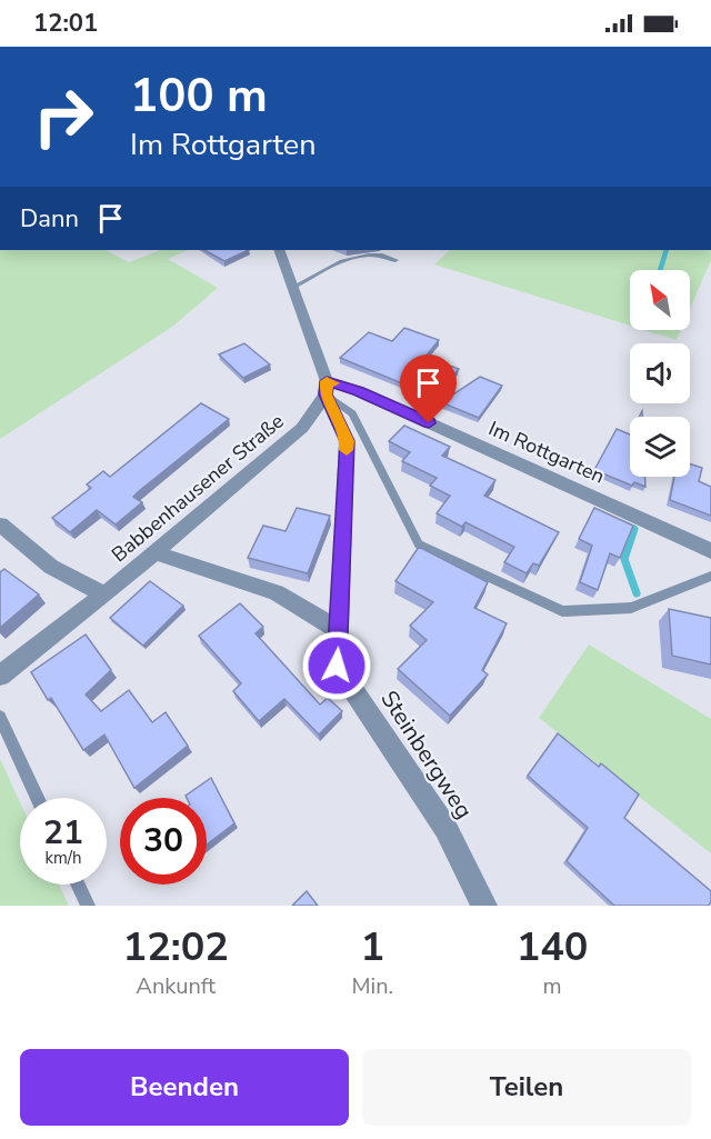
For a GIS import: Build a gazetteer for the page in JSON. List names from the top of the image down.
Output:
{
  "streets": {
    "street": ["Im Rottgarten", "Babbenhausener Straße", "Steinbergweg"]
  },
  "crossings": [
    ["Im Rottgarten", "Babbenhausener Straße"],
    ["Im Rottgarten", "Steinbergweg"],
    ["Babbenhausener Straße", "Steinbergweg"]
  ],
  "north": "top left",
  "page": {
    "status": "12:01",
    "turn": ["100 m", "Im Rottgarten"],
    "then": "Dann",
    "speed": "21 km/h",
    "limit": "30",
    "eta": [
      "12:02",
      "Ankunft",
      "1",
      "Min.",
      "140",
      "m"
    ],
    "buttons": ["Beenden", "Teilen"]
  }
}
